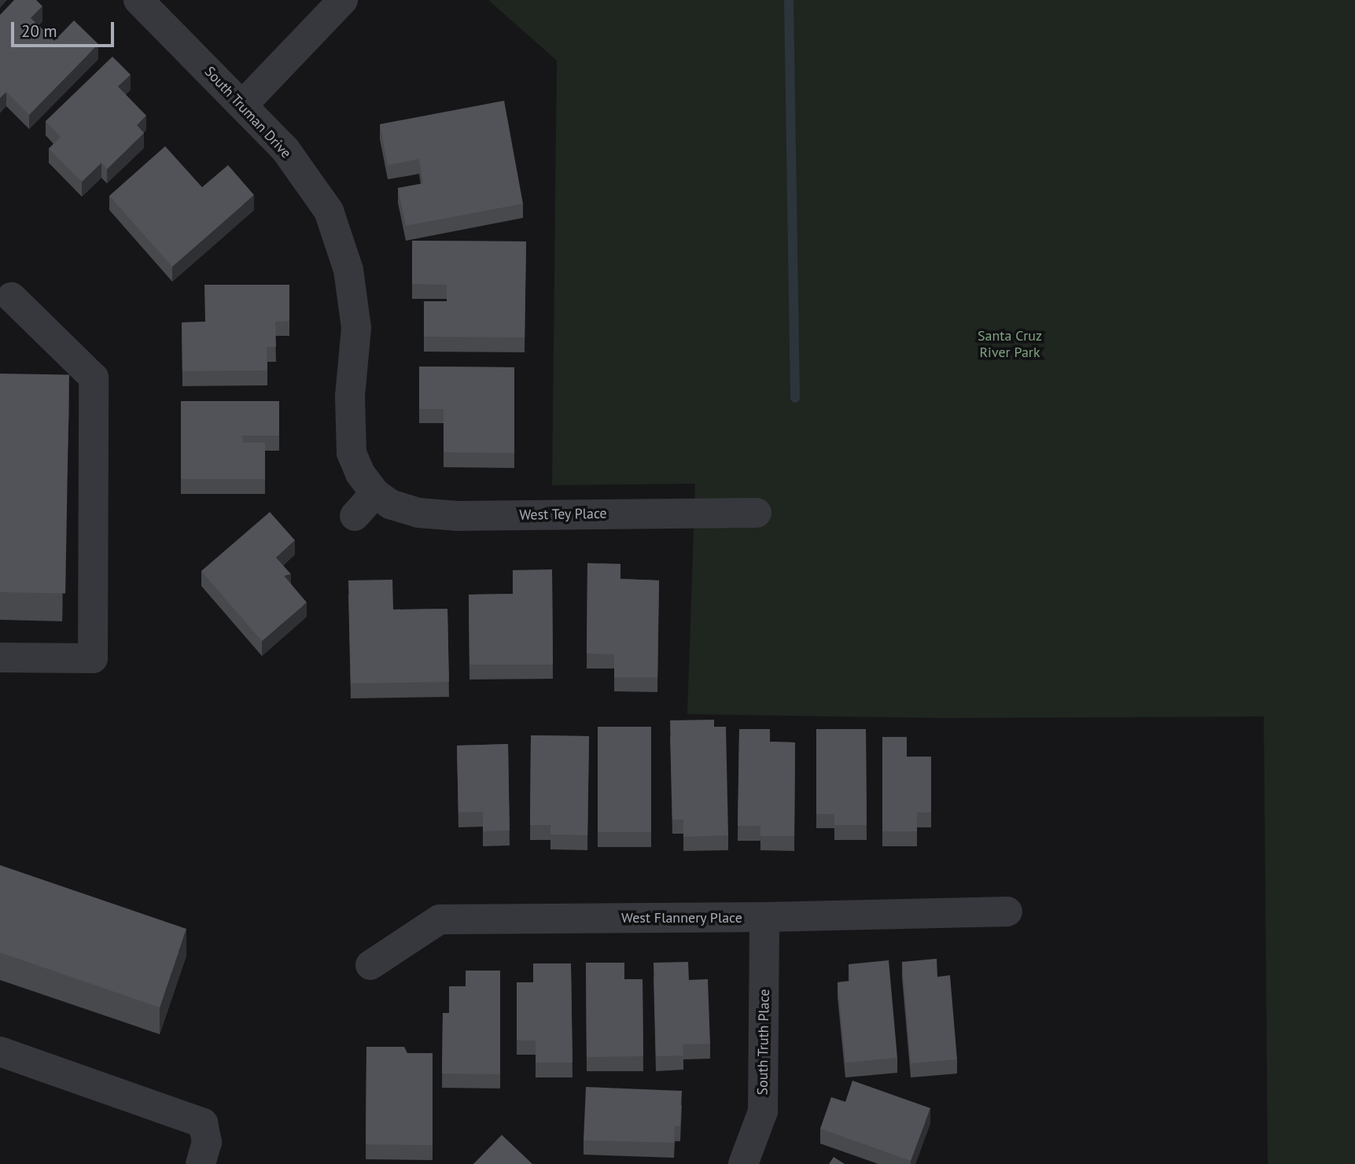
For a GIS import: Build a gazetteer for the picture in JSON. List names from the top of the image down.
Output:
{
  "streets": {
    "street": [
      "South Truman Drive",
      "West Tey Place",
      "West Flannery Place",
      "South Truth Place"
    ]
  },
  "crossings": [
    ["South Truman Drive", "West Tey Place"],
    ["West Flannery Place", "South Truth Place"]
  ],
  "parks": ["Santa Cruz River Park"],
  "scale_bar": "20 m"
}
